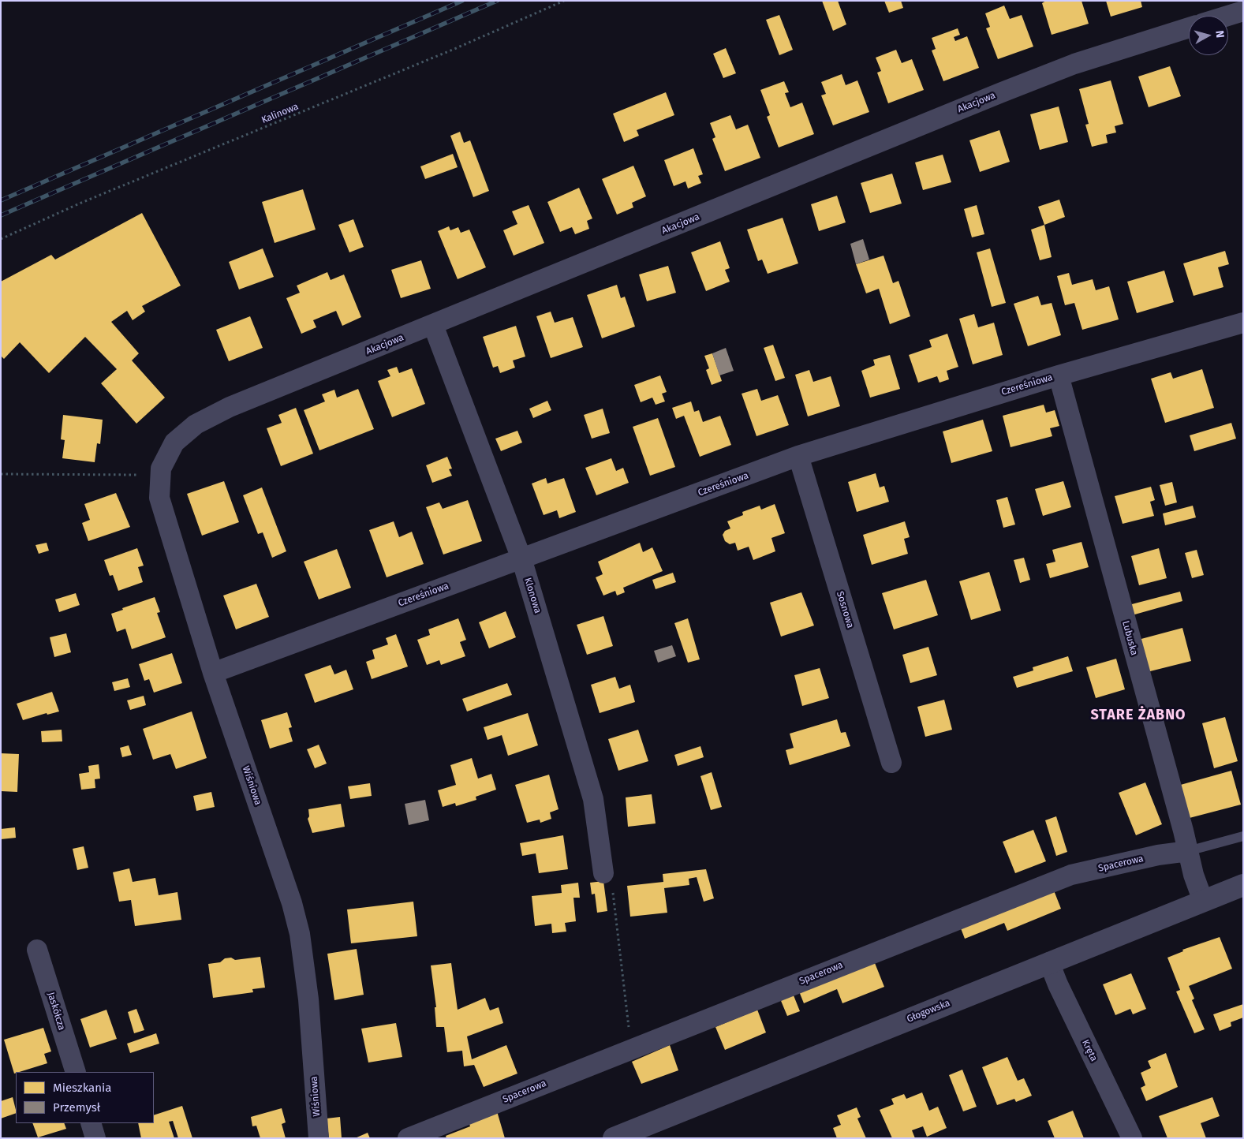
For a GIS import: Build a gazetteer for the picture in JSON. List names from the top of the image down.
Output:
{
  "streets": {
    "street": [
      "Akacjowa",
      "Czereśniowa",
      "Klonowa",
      "Sosnowa",
      "Lubuska",
      "Wiśniowa",
      "Spacerowa",
      "Jaskółcza",
      "Głogowska",
      "Kręta"
    ],
    "path": ["Kalinowa"]
  },
  "crossings": [
    ["Akacjowa", "Klonowa"],
    ["Akacjowa", "Wiśniowa"],
    ["Czereśniowa", "Klonowa"],
    ["Czereśniowa", "Sosnowa"],
    ["Czereśniowa", "Lubuska"],
    ["Czereśniowa", "Wiśniowa"],
    ["Lubuska", "Spacerowa"],
    ["Lubuska", "Głogowska"],
    ["Głogowska", "Kręta"]
  ],
  "districts": ["STARE ŻABNO"],
  "legend": ["Mieszkania", "Przemysł"],
  "north": "right"
}
